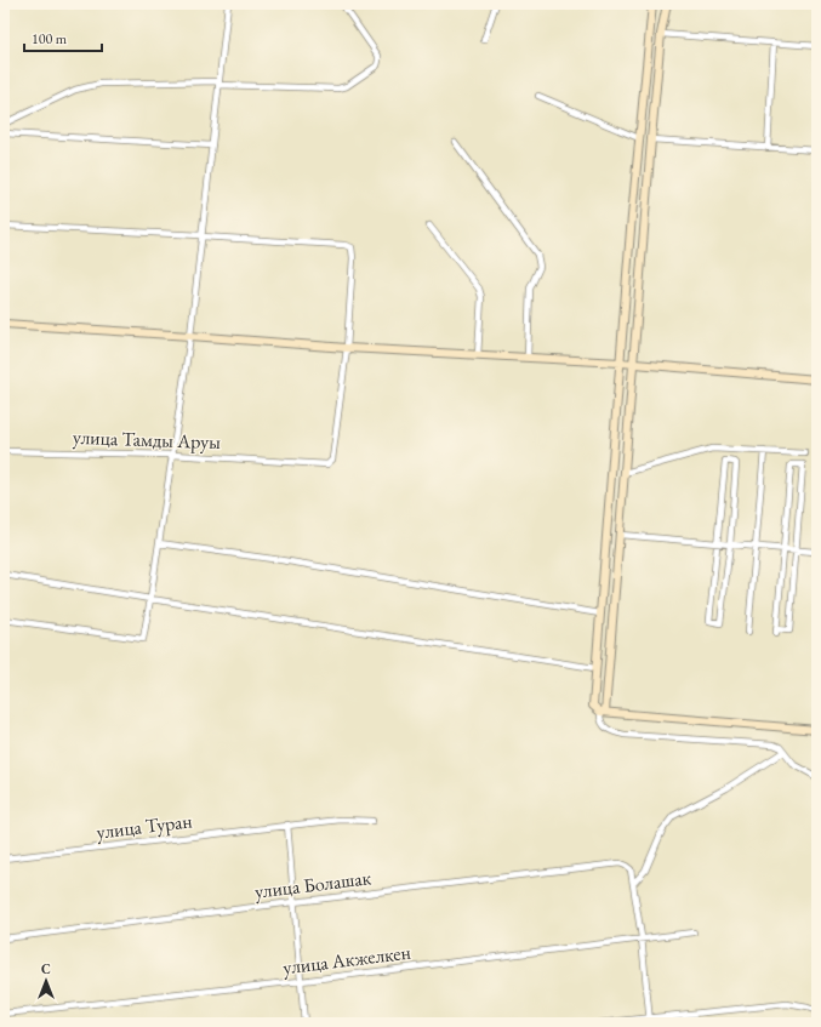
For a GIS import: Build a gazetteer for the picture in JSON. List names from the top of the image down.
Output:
{
  "streets": {
    "street": [
      "улица Тамды Аруы",
      "улица Туран",
      "улица Болашак",
      "улица Акжелкен"
    ]
  },
  "scale_bar": "100 m",
  "north": "top"
}
